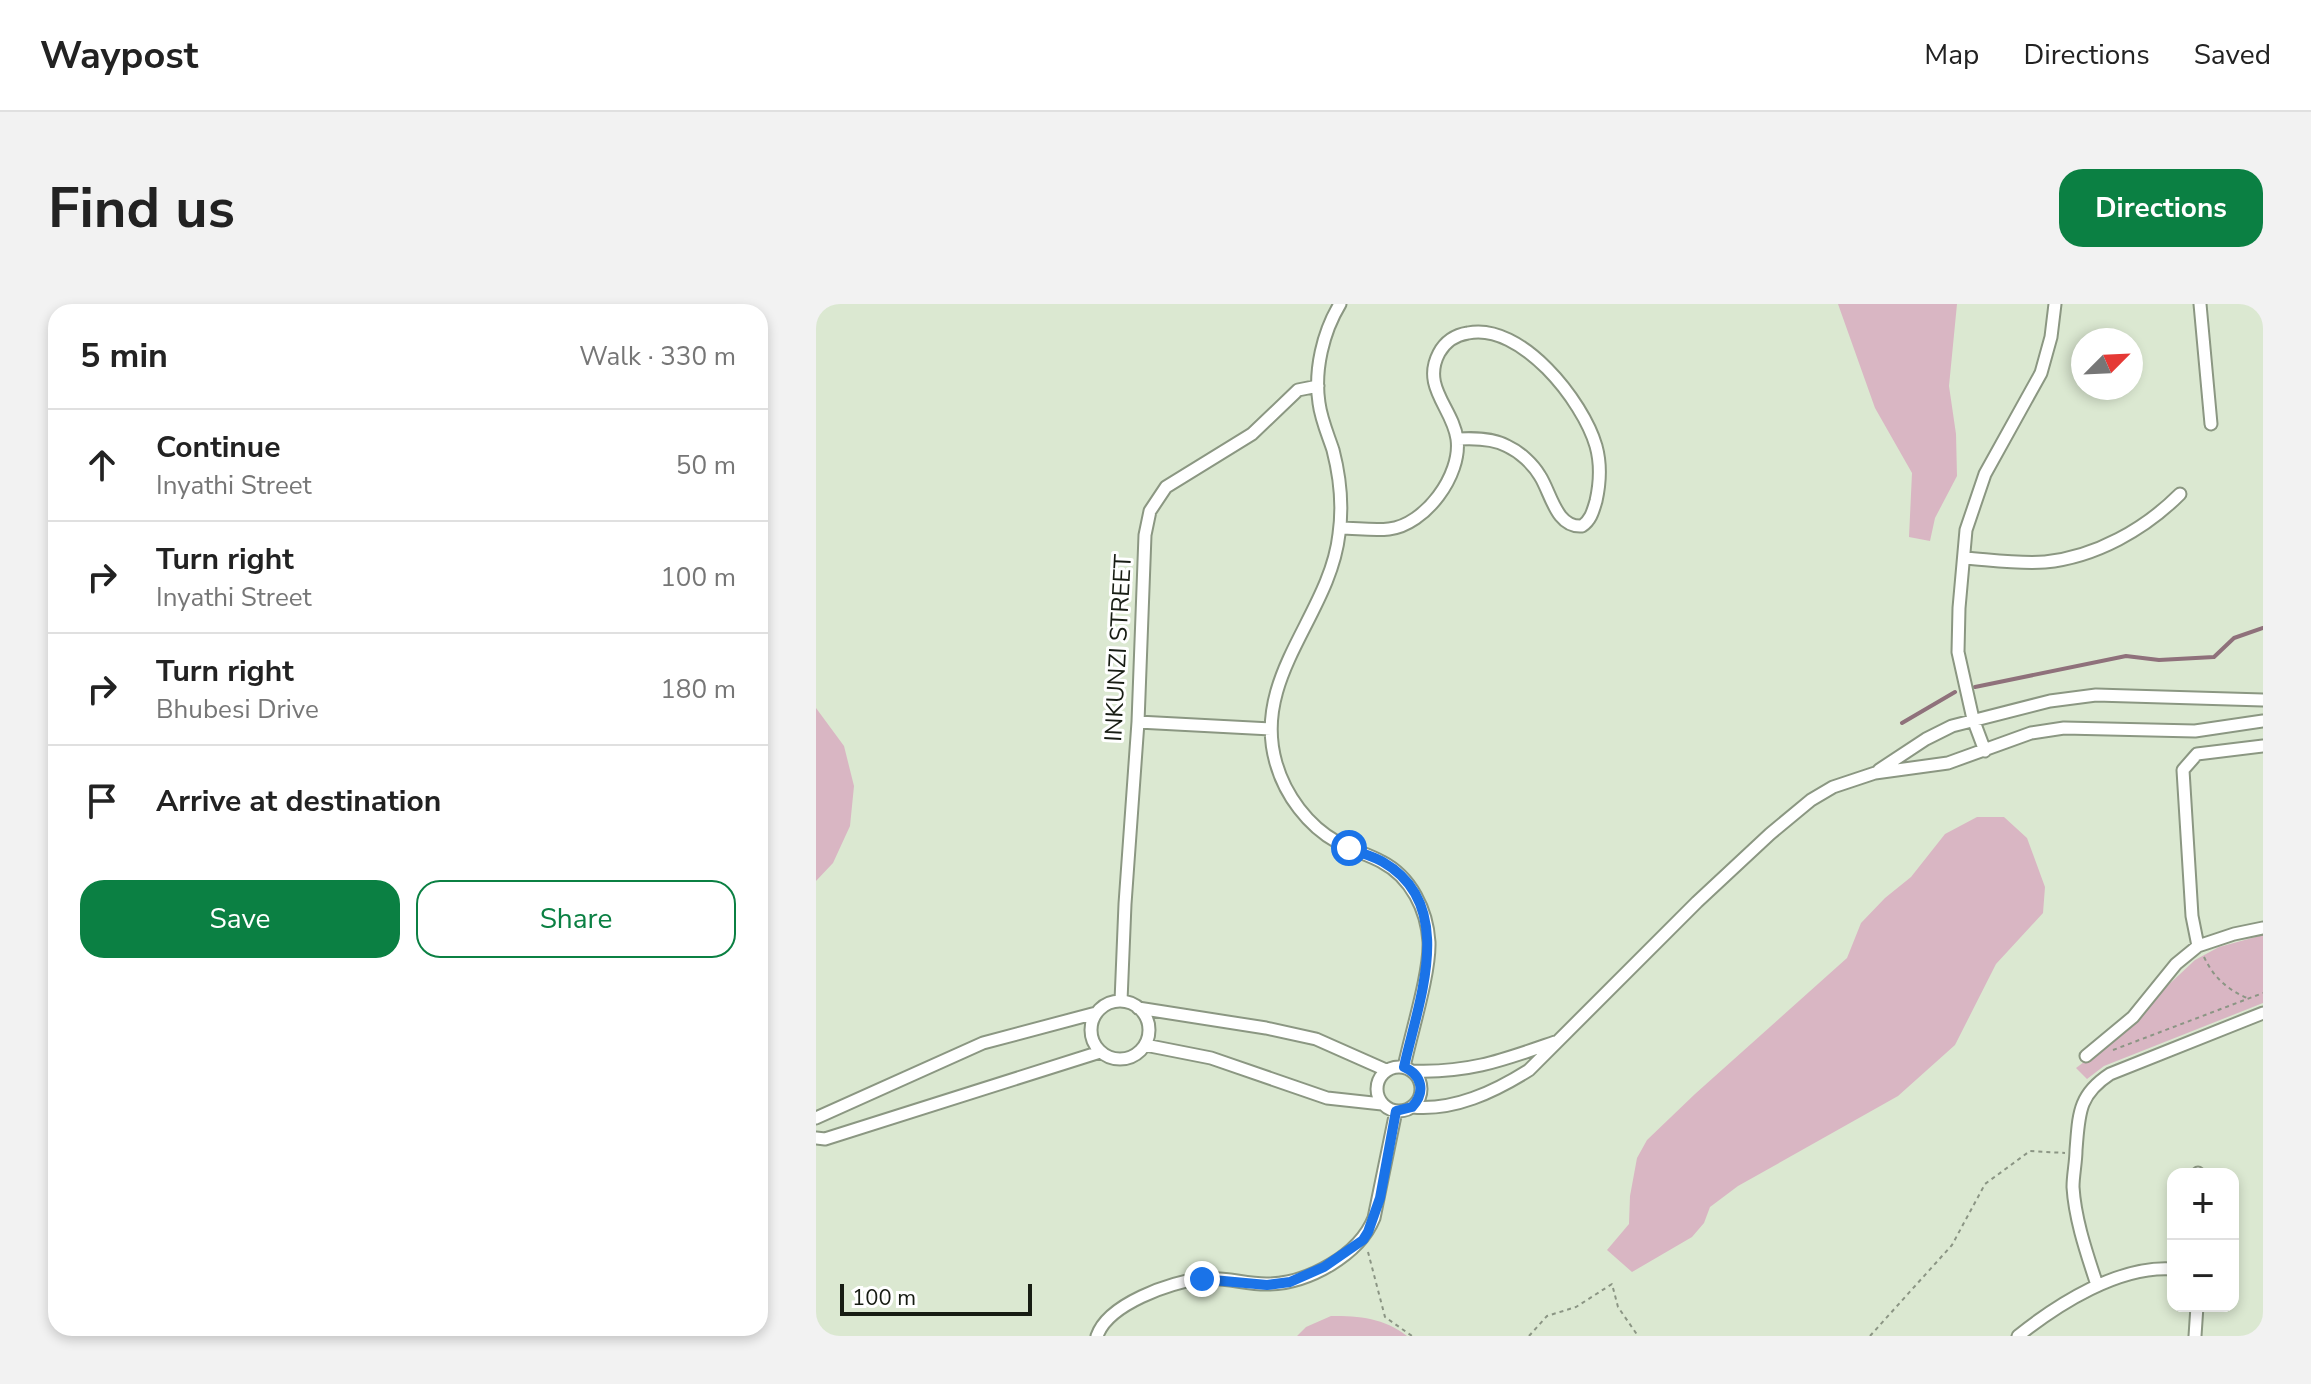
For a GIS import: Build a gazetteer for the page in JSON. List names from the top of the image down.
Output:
{
  "streets": {
    "street": ["INKUNZI STREET"]
  },
  "scale_bar": "100 m",
  "north": "top right",
  "page": {
    "header": "Waypost",
    "nav": ["Map", "Directions", "Saved"],
    "buttons": [
      "Directions",
      ["Save", "Share"]
    ],
    "title": "Find us",
    "heading": ["5 min", "Walk · 330 m"],
    "list": [
      ["Continue", "Inyathi Street", "50 m"],
      ["Turn right", "Inyathi Street", "100 m"],
      ["Turn right", "Bhubesi Drive", "180 m"],
      "Arrive at destination"
    ],
    "map_buttons": ["+", "−"],
    "scale": "100 m"
  }
}
